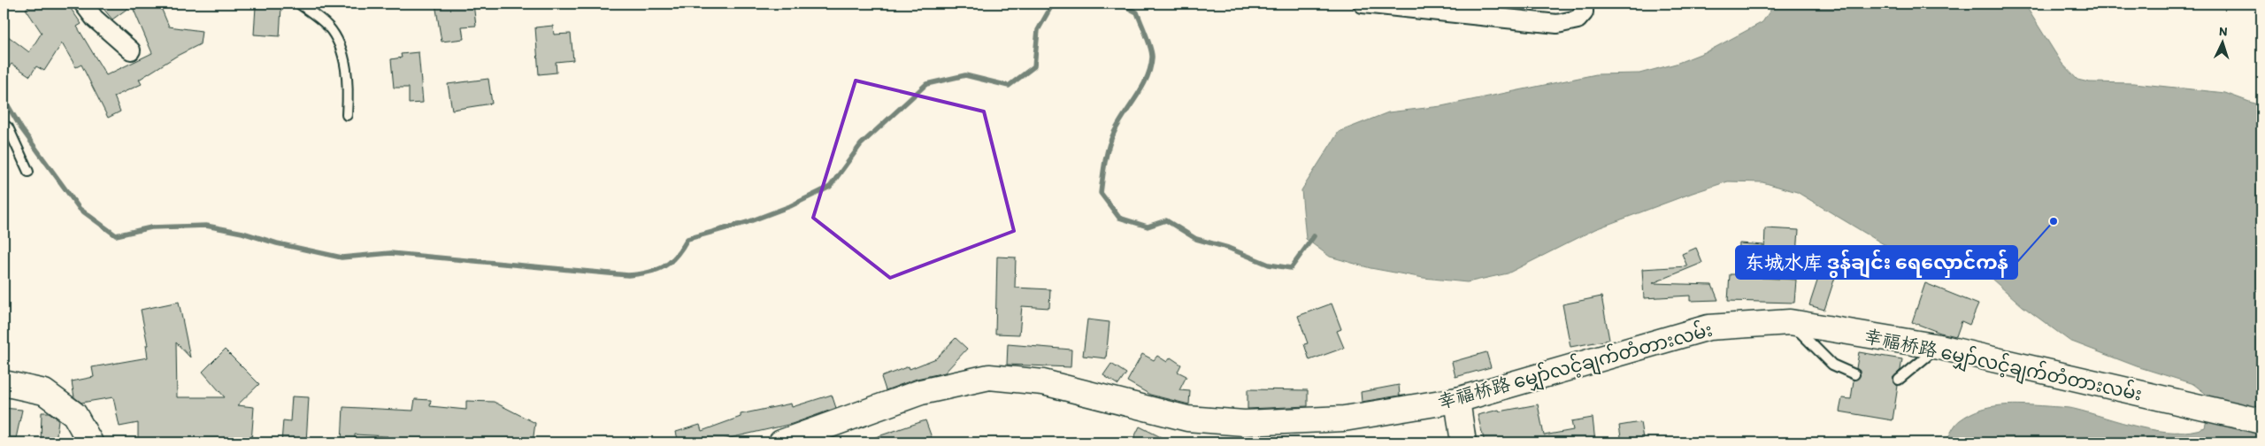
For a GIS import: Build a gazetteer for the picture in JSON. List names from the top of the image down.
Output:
{
  "streets": {
    "main road": ["幸福桥路 မျှော်လင့်ချက်တံတားလမ်း"]
  },
  "places": ["东城水库 ဒွန်ချင်း ရေလှောင်ကန်"],
  "north": "top"
}
